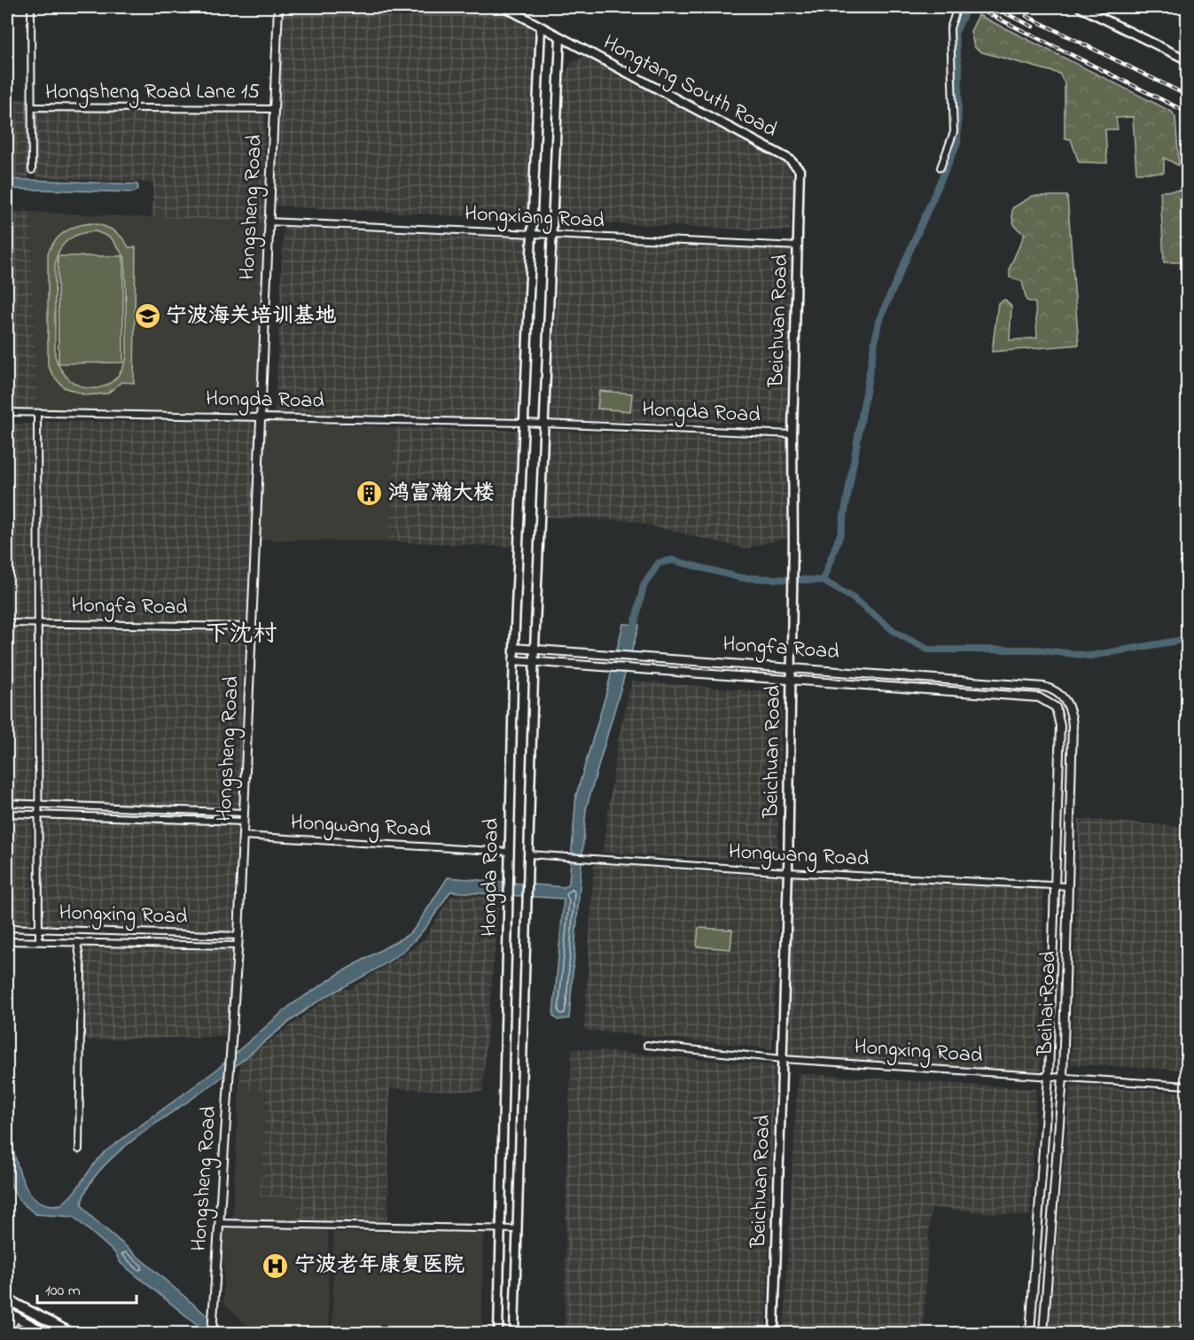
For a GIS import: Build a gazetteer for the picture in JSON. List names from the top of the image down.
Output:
{
  "streets": {
    "main road": ["Hongtang South Road", "Beichuan Road", "Hongda Road"],
    "street": [
      "Hongsheng Road Lane 15",
      "Hongsheng Road",
      "Hongxiang Road",
      "Hongfa Road",
      "Hongwang Road",
      "Hongxing Road",
      "Beihai Road"
    ]
  },
  "crossings": [
    ["Hongtang South Road", "Beichuan Road"],
    ["Hongtang South Road", "Hongda Road"],
    ["Hongsheng Road Lane 15", "Hongsheng Road"],
    ["Hongsheng Road", "Hongxiang Road"],
    ["Hongsheng Road", "Hongda Road"],
    ["Hongsheng Road", "Hongfa Road"],
    ["Hongsheng Road", "Hongwang Road"],
    ["Hongsheng Road", "Hongxing Road"],
    ["Hongxiang Road", "Beichuan Road"],
    ["Hongxiang Road", "Hongda Road"],
    ["Beichuan Road", "Hongda Road"],
    ["Beichuan Road", "Hongfa Road"],
    ["Beichuan Road", "Hongwang Road"],
    ["Beichuan Road", "Hongxing Road"],
    ["Hongda Road", "Hongfa Road"],
    ["Hongda Road", "Hongwang Road"],
    ["Hongfa Road", "Beihai Road"],
    ["Hongwang Road", "Beihai Road"],
    ["Hongxing Road", "Beihai Road"]
  ],
  "districts": ["下沈村"],
  "places": {
    "school or university": ["宁波海关培训基地"],
    "building": ["鸿富瀚大楼"],
    "hospital": ["宁波老年康复医院"]
  },
  "scale_bar": "100 m"
}
